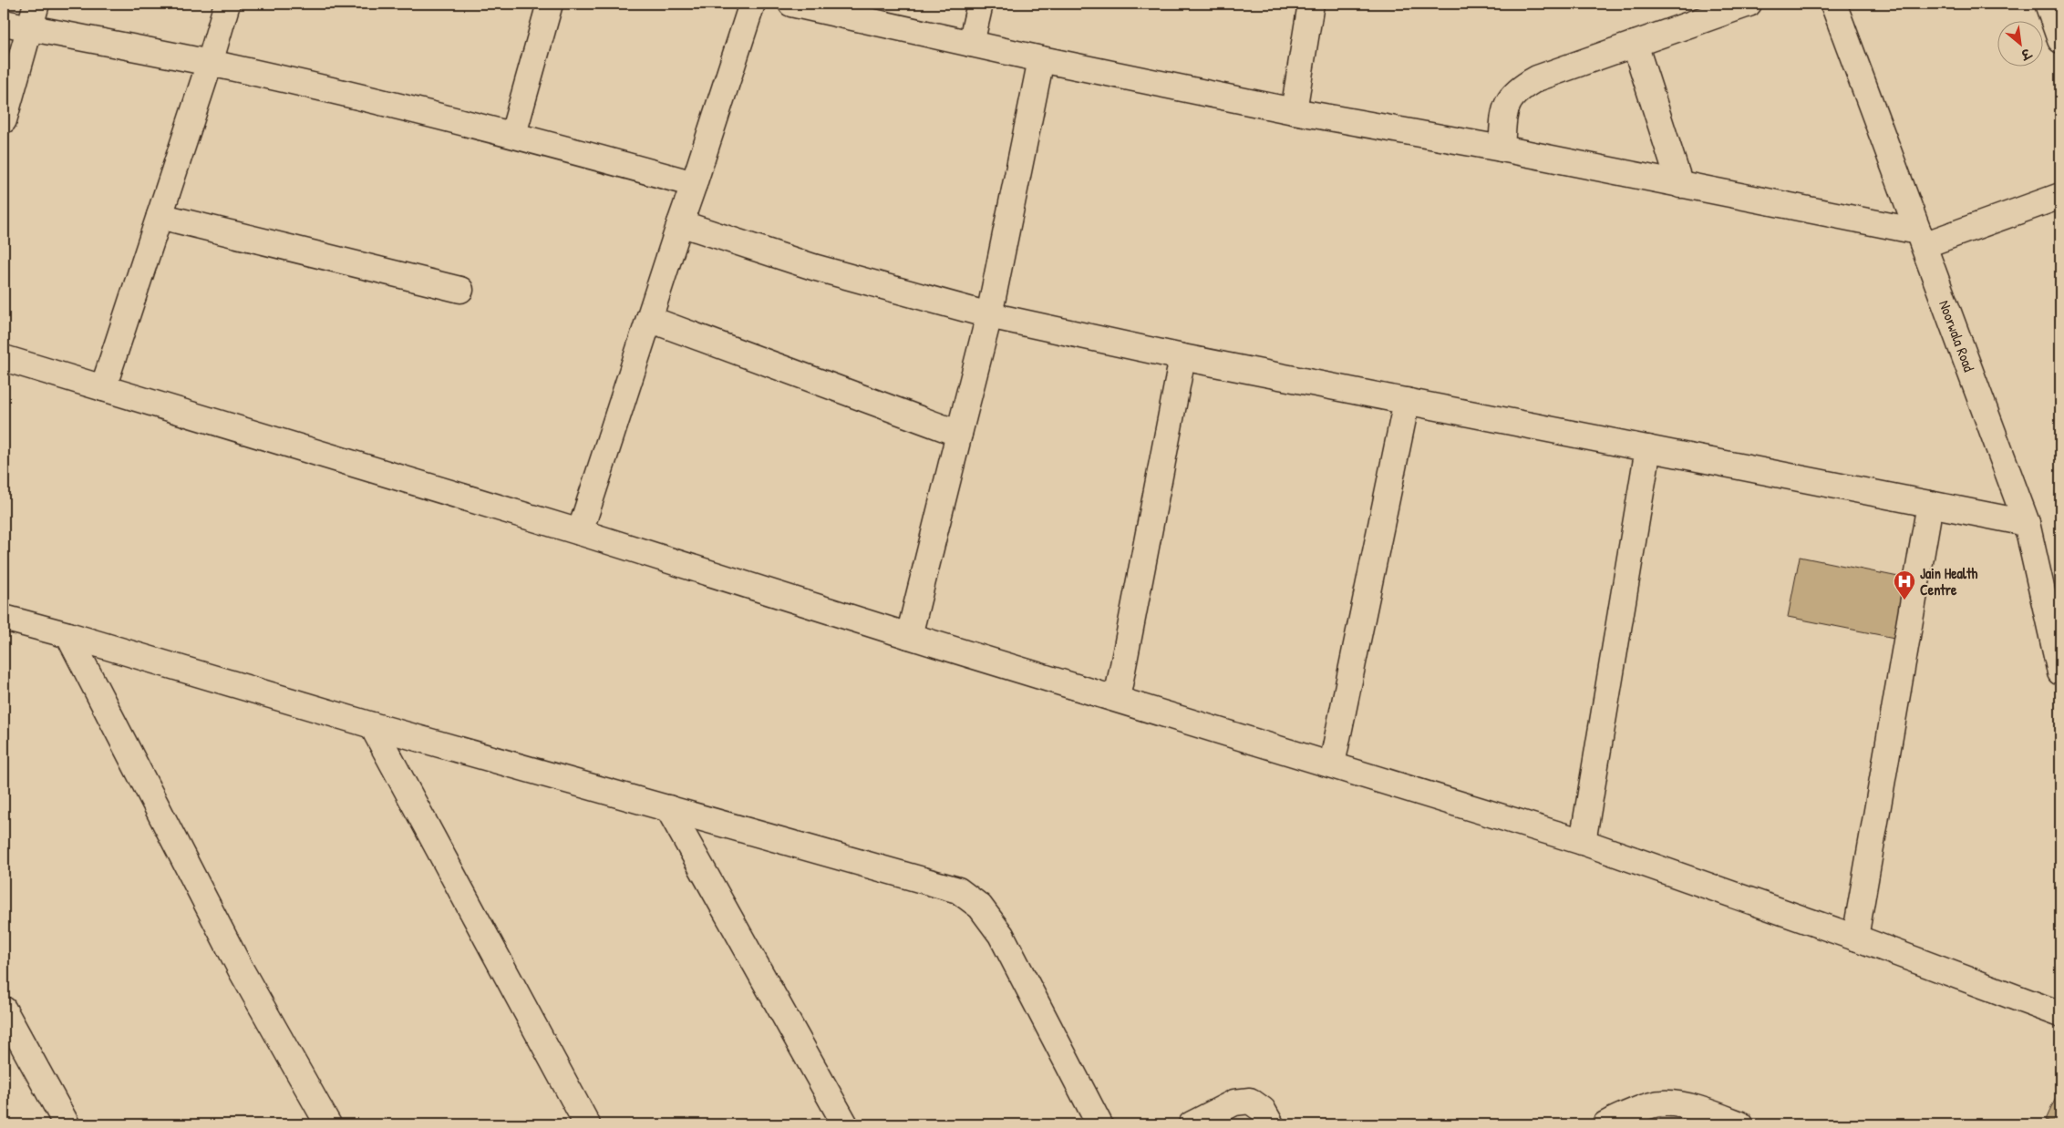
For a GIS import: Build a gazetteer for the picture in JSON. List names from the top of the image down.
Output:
{
  "streets": {
    "street": ["Noorwala Road"]
  },
  "places": {
    "hospital": ["Jain Health Centre"]
  },
  "north": "bottom right"
}
